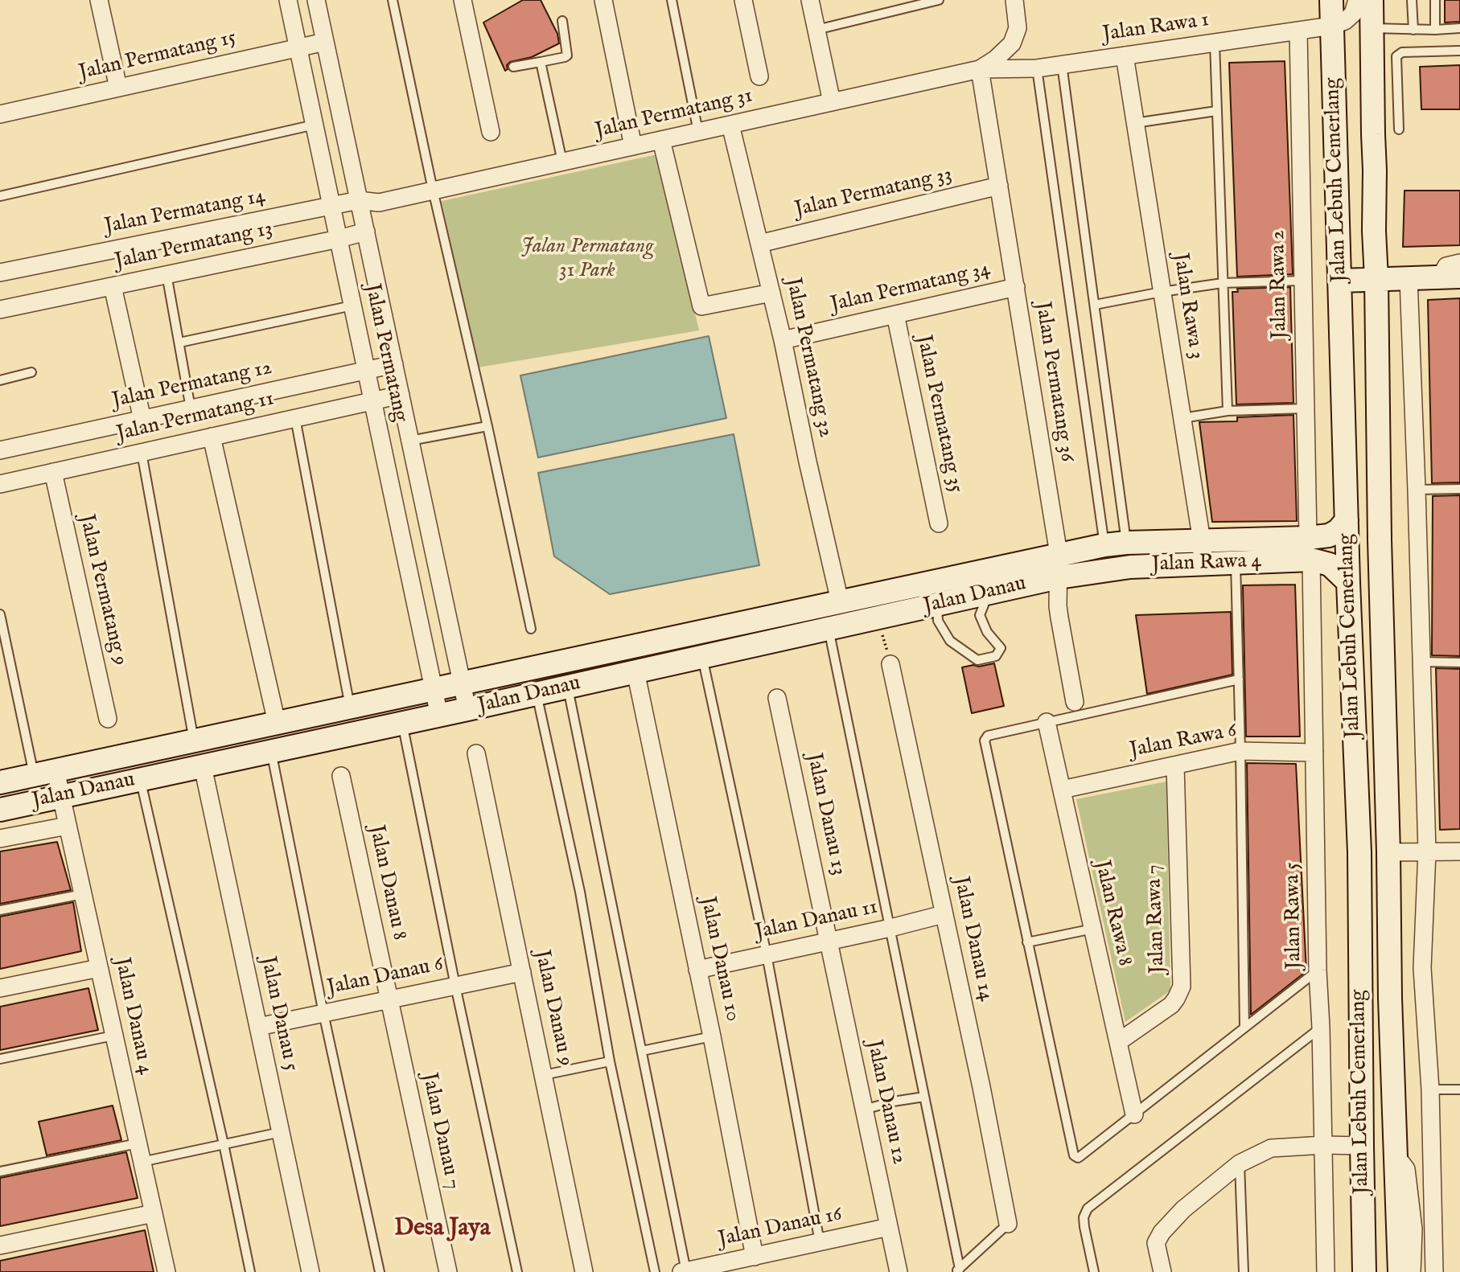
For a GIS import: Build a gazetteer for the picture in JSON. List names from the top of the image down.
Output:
{
  "streets": {
    "street": [
      "Jalan Rawa 1",
      "Jalan Permatang 15",
      "Jalan Permatang 31",
      "Jalan Lebuh Cemerlang",
      "Jalan Permatang 33",
      "Jalan Permatang 14",
      "Jalan Permatang 13",
      "Jalan Rawa 2",
      "Jalan Permatang 34",
      "Jalan Rawa 3",
      "Jalan Permatang",
      "Jalan Permatang 32",
      "Jalan Permatang 36",
      "Jalan Permatang 12",
      "Jalan Permatang 35",
      "Jalan Permatang 11",
      "Jalan Rawa 4",
      "Jalan Permatang 9",
      "Jalan Danau",
      "Jalan Rawa 6",
      "Jalan Danau 13",
      "Jalan Danau 8",
      "Jalan Rawa 8",
      "Jalan Rawa 5",
      "Jalan Rawa 7",
      "Jalan Danau 11",
      "Jalan Danau 14",
      "Jalan Danau 10",
      "Jalan Danau 6",
      "Jalan Danau 9",
      "Jalan Danau 5",
      "Jalan Danau 4",
      "Jalan Danau 12",
      "Jalan Danau 7",
      "Jalan Danau 16"
    ]
  },
  "crossings": [
    ["Jalan Rawa 1", "Jalan Permatang 31"],
    ["Jalan Rawa 1", "Jalan Lebuh Cemerlang"],
    ["Jalan Rawa 1", "Jalan Rawa 2"],
    ["Jalan Rawa 1", "Jalan Rawa 3"],
    ["Jalan Rawa 1", "Jalan Permatang 36"],
    ["Jalan Permatang 15", "Jalan Permatang"],
    ["Jalan Permatang 31", "Jalan Permatang 14"],
    ["Jalan Permatang 31", "Jalan Permatang 32"],
    ["Jalan Permatang 31", "Jalan Permatang 36"],
    ["Jalan Lebuh Cemerlang", "Jalan Rawa 4"],
    ["Jalan Permatang 33", "Jalan Permatang 32"],
    ["Jalan Permatang 33", "Jalan Permatang 36"],
    ["Jalan Permatang 14", "Jalan Permatang"],
    ["Jalan Permatang 13", "Jalan Permatang"],
    ["Jalan Rawa 2", "Jalan Rawa 4"],
    ["Jalan Rawa 2", "Jalan Rawa 5"],
    ["Jalan Permatang 34", "Jalan Permatang 32"],
    ["Jalan Permatang 34", "Jalan Permatang 36"],
    ["Jalan Permatang 34", "Jalan Permatang 35"],
    ["Jalan Rawa 3", "Jalan Rawa 4"],
    ["Jalan Permatang", "Jalan Permatang 12"],
    ["Jalan Permatang", "Jalan Permatang 11"],
    ["Jalan Permatang", "Jalan Danau"],
    ["Jalan Permatang 32", "Jalan Danau"],
    ["Jalan Permatang 36", "Jalan Rawa 4"],
    ["Jalan Permatang 36", "Jalan Danau"],
    ["Jalan Permatang 11", "Jalan Permatang 9"],
    ["Jalan Rawa 4", "Jalan Danau"],
    ["Jalan Rawa 4", "Jalan Rawa 5"],
    ["Jalan Danau", "Jalan Danau 10"],
    ["Jalan Danau", "Jalan Danau 5"],
    ["Jalan Danau", "Jalan Danau 4"],
    ["Jalan Rawa 6", "Jalan Rawa 8"],
    ["Jalan Rawa 6", "Jalan Rawa 5"],
    ["Jalan Rawa 6", "Jalan Rawa 7"],
    ["Jalan Danau 13", "Jalan Danau 11"],
    ["Jalan Danau 13", "Jalan Danau 12"],
    ["Jalan Danau 8", "Jalan Danau 6"],
    ["Jalan Danau 8", "Jalan Danau 7"],
    ["Jalan Rawa 8", "Jalan Rawa 7"],
    ["Jalan Danau 11", "Jalan Danau 14"],
    ["Jalan Danau 11", "Jalan Danau 10"],
    ["Jalan Danau 11", "Jalan Danau 12"],
    ["Jalan Danau 10", "Jalan Danau 16"],
    ["Jalan Danau 6", "Jalan Danau 9"],
    ["Jalan Danau 6", "Jalan Danau 5"],
    ["Jalan Danau 6", "Jalan Danau 7"],
    ["Jalan Danau 12", "Jalan Danau 16"]
  ],
  "districts": ["Desa Jaya"],
  "parks": ["Jalan Permatang 31 Park"]
}
